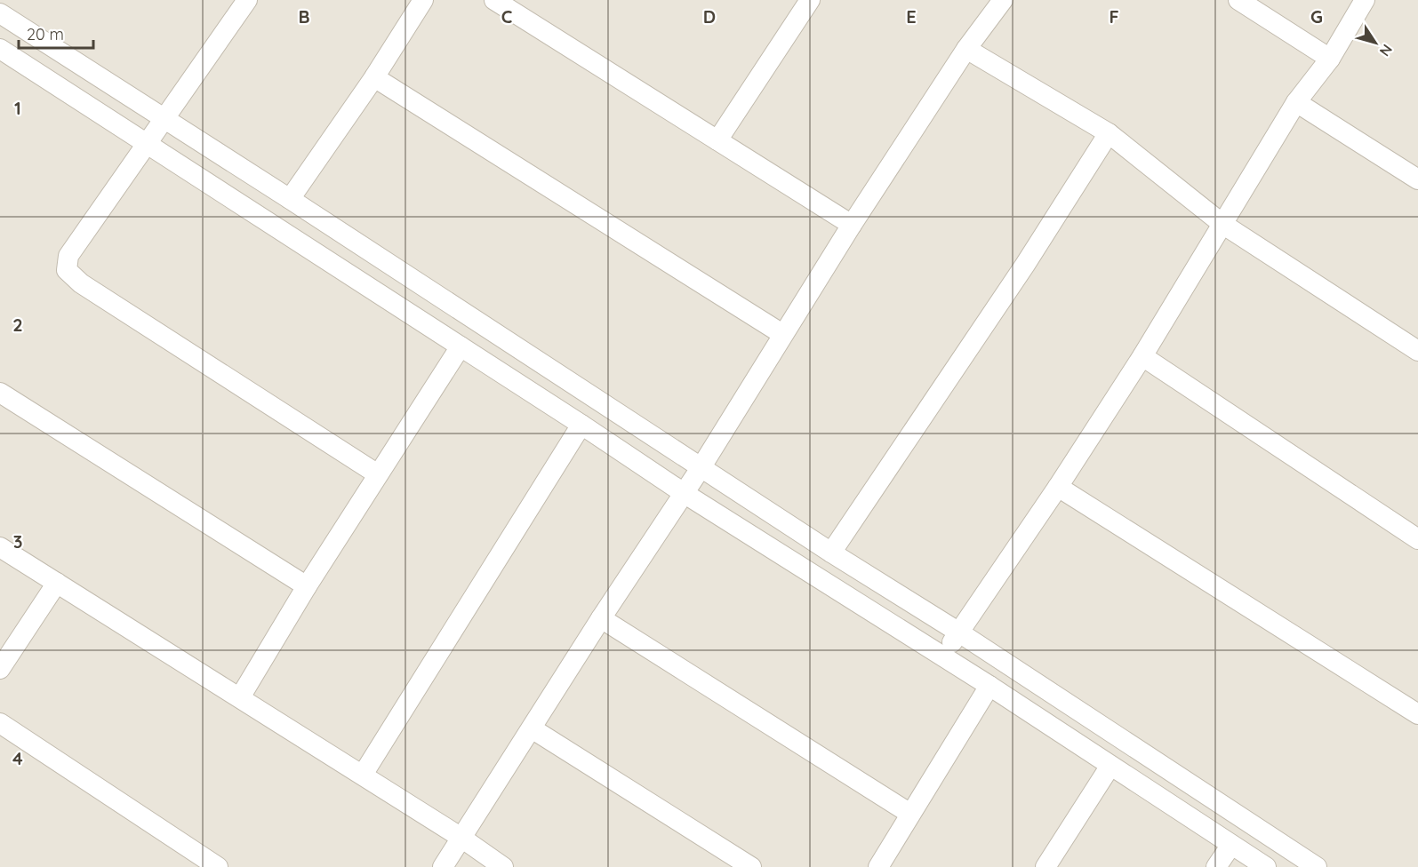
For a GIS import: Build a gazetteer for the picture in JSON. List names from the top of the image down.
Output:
{
  "scale_bar": "20 m",
  "north": "bottom right",
  "grid": {
    "columns": [
      "B",
      "C",
      "D",
      "E",
      "F",
      "G"
    ],
    "rows": [
      "1",
      "2",
      "3",
      "4"
    ]
  }
}
